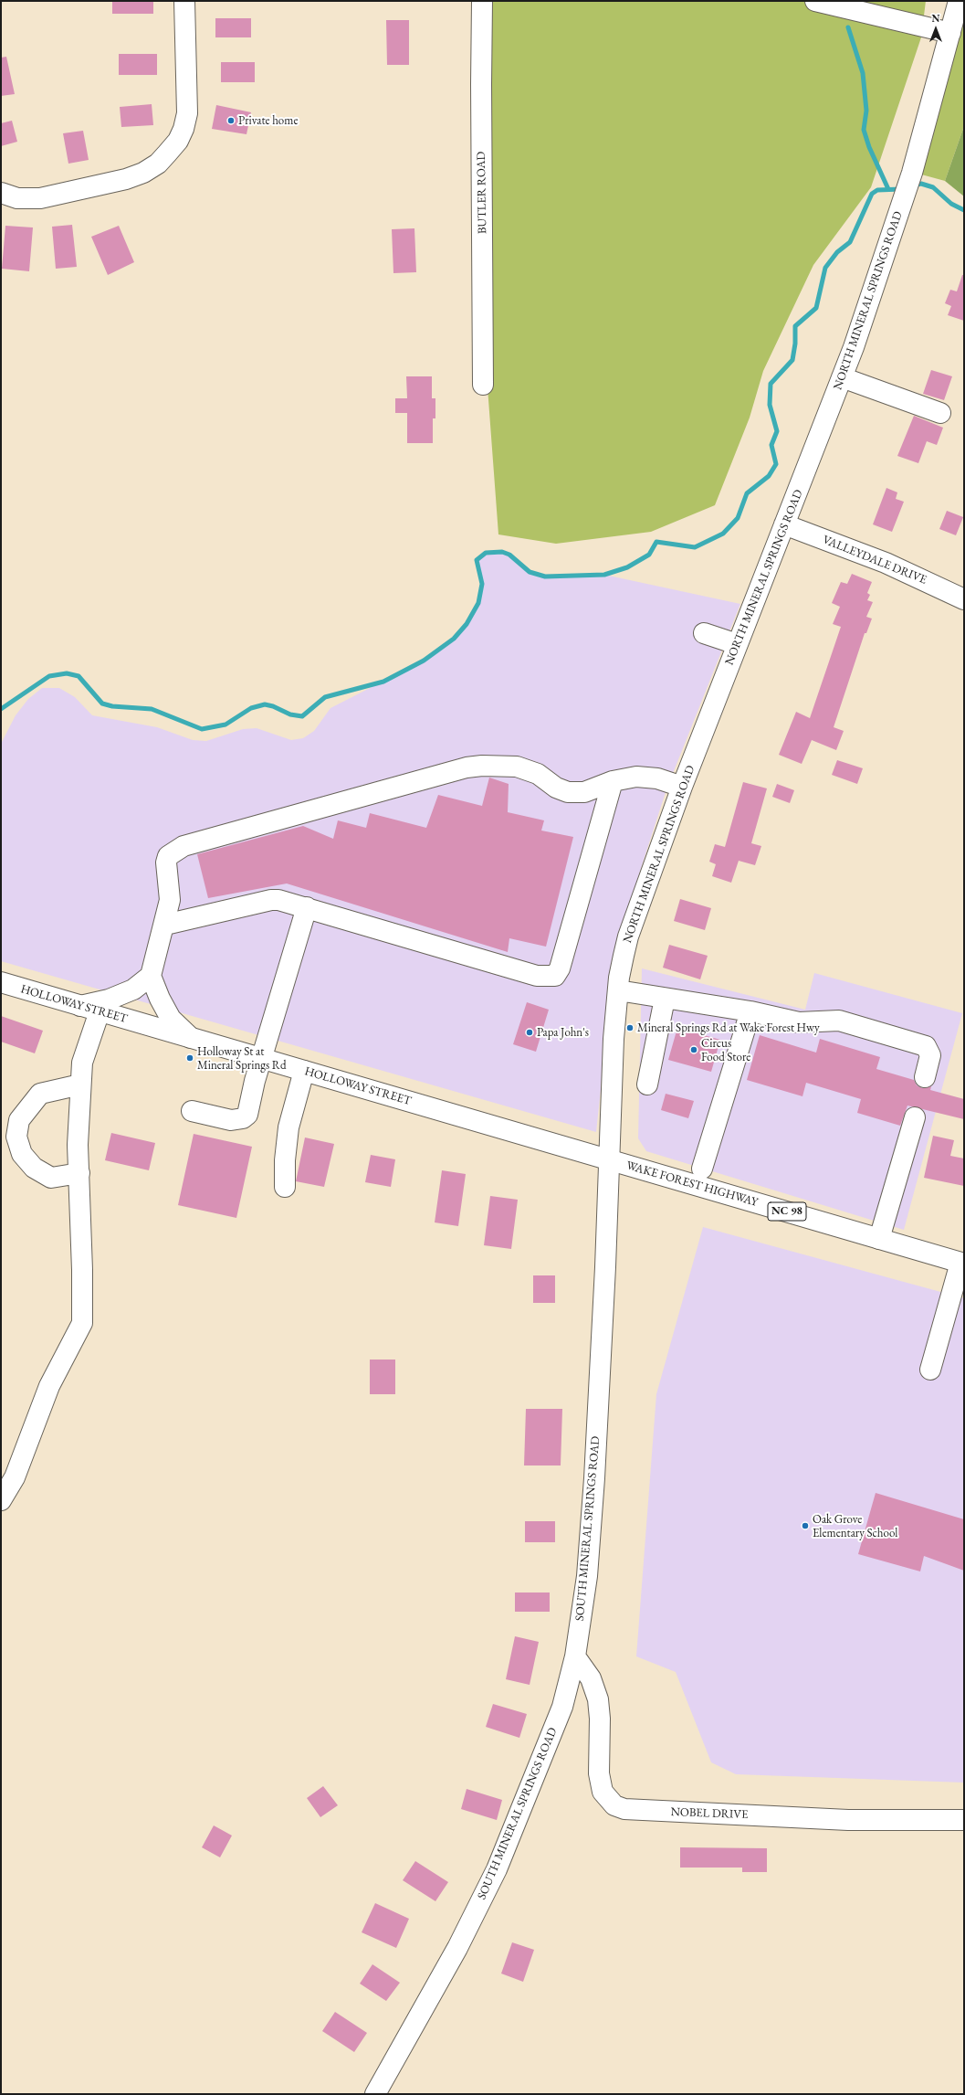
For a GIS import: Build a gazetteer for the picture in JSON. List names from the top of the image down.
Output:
{
  "streets": {
    "main road": [
      "BUTLER ROAD",
      "NORTH MINERAL SPRINGS ROAD",
      "VALLEYDALE DRIVE",
      "HOLLOWAY STREET",
      "WAKE FOREST HIGHWAY",
      "NC 98",
      "SOUTH MINERAL SPRINGS ROAD",
      "NOBEL DRIVE"
    ]
  },
  "crossings": [
    ["NORTH MINERAL SPRINGS ROAD", "VALLEYDALE DRIVE"],
    ["NORTH MINERAL SPRINGS ROAD", "HOLLOWAY STREET"],
    ["NORTH MINERAL SPRINGS ROAD", "WAKE FOREST HIGHWAY"],
    ["NORTH MINERAL SPRINGS ROAD", "SOUTH MINERAL SPRINGS ROAD"],
    ["HOLLOWAY STREET", "WAKE FOREST HIGHWAY"],
    ["HOLLOWAY STREET", "SOUTH MINERAL SPRINGS ROAD"],
    ["WAKE FOREST HIGHWAY", "SOUTH MINERAL SPRINGS ROAD"],
    ["SOUTH MINERAL SPRINGS ROAD", "NOBEL DRIVE"]
  ],
  "places": [
    "Private home",
    "Mineral Springs Rd at Wake Forest Hwy",
    "Papa John's",
    "Circus Food Store",
    "Holloway St at Mineral Springs Rd",
    "Oak Grove Elementary School"
  ],
  "north": "top"
}
